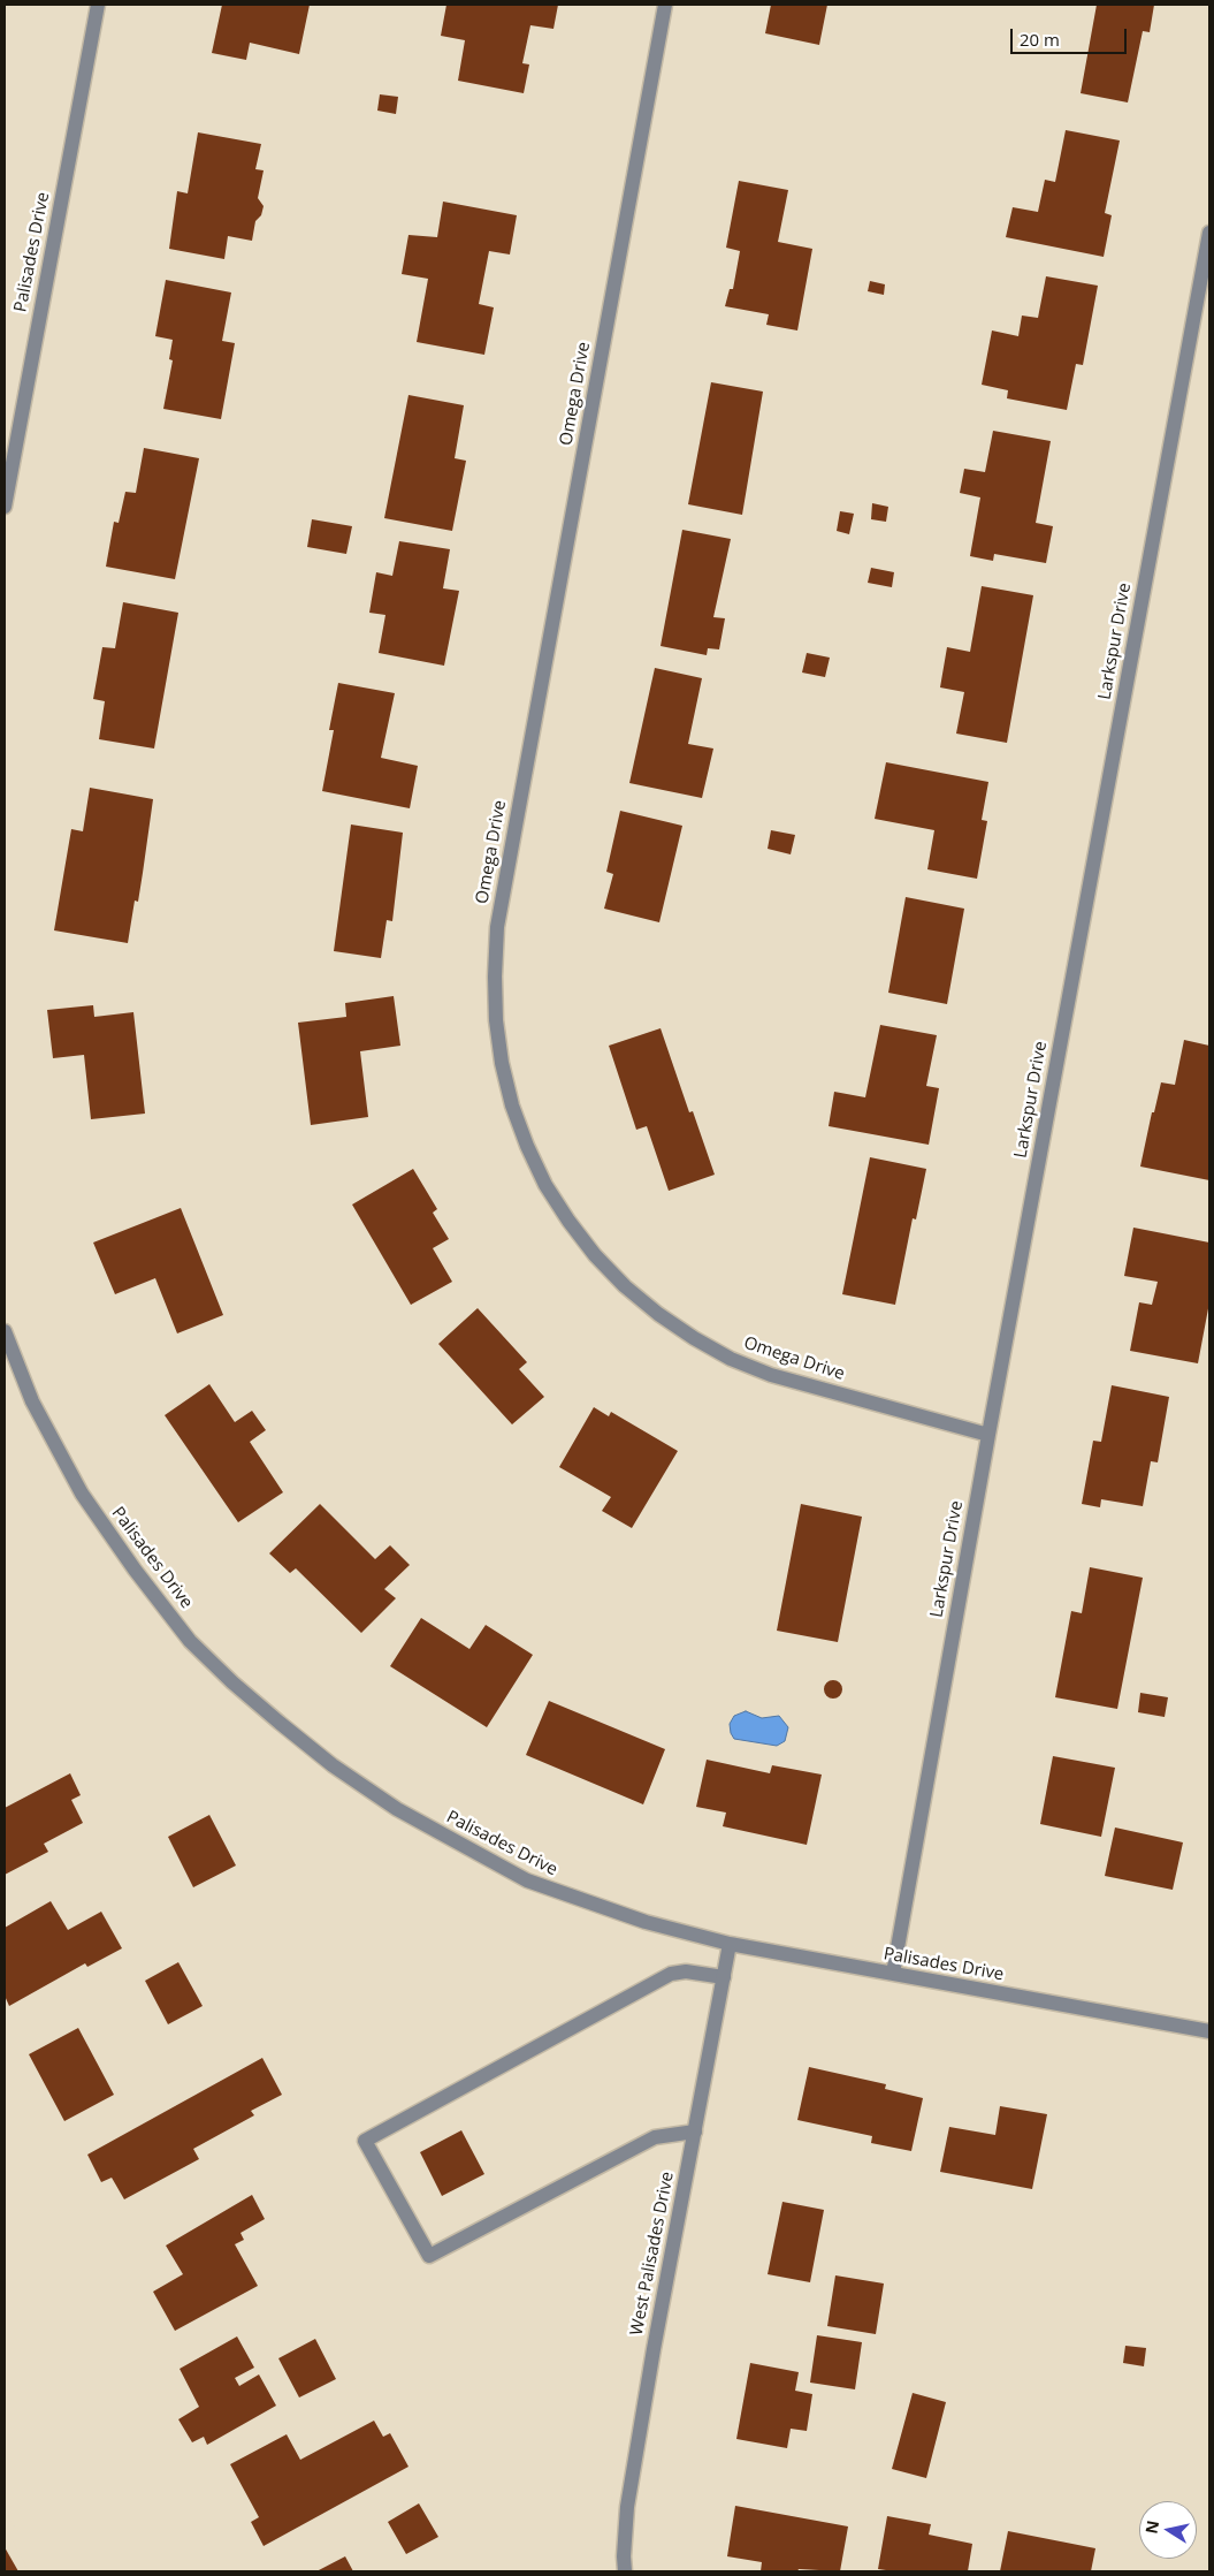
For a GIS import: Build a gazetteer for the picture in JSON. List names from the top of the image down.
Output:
{
  "streets": {
    "street": [
      "Palisades Drive",
      "Omega Drive",
      "Larkspur Drive",
      "West Palisades Drive"
    ]
  },
  "crossings": [
    ["Palisades Drive", "Larkspur Drive"],
    ["Palisades Drive", "West Palisades Drive"],
    ["Omega Drive", "Larkspur Drive"]
  ],
  "scale_bar": "20 m",
  "north": "left"
}
